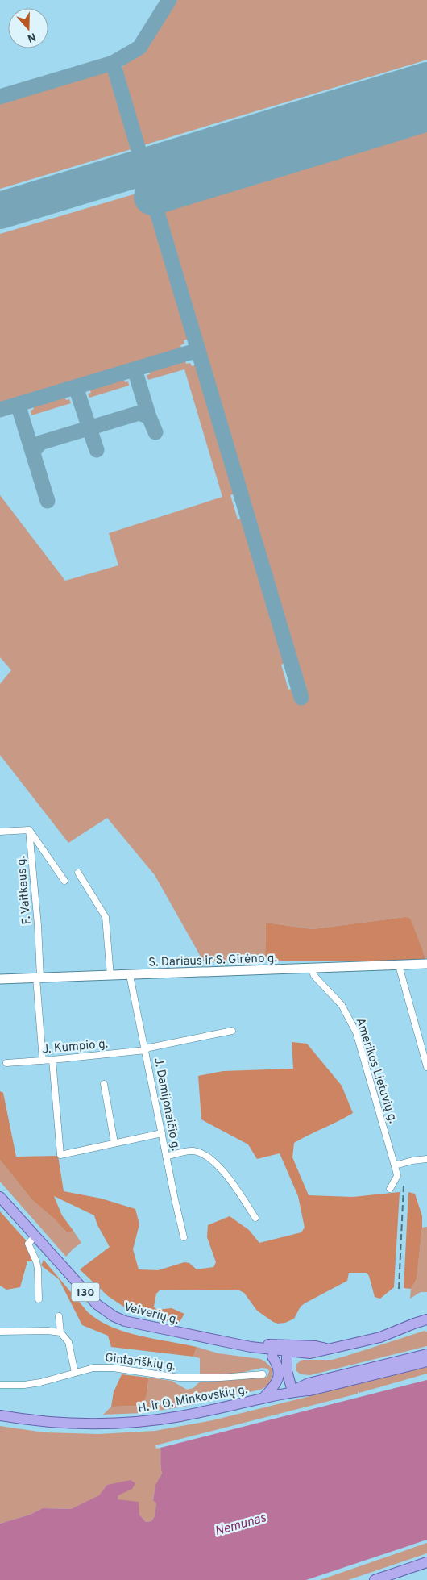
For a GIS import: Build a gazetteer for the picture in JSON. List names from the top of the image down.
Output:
{
  "streets": {
    "main road": ["130", "Veiverių g.", "H. ir O. Minkovskių g."],
    "street": [
      "F. Vaitkaus g.",
      "S. Dariaus ir S. Girėno g.",
      "J. Kumpio g.",
      "Amerikos Lietuvių g.",
      "J. Damijonaičio g.",
      "Gintariškių g."
    ]
  },
  "crossings": [
    ["F. Vaitkaus g.", "S. Dariaus ir S. Girėno g."],
    ["F. Vaitkaus g.", "J. Kumpio g."],
    ["S. Dariaus ir S. Girėno g.", "Amerikos Lietuvių g."],
    ["S. Dariaus ir S. Girėno g.", "J. Damijonaičio g."],
    ["J. Kumpio g.", "J. Damijonaičio g."]
  ],
  "water": ["Nemunas"],
  "north": "bottom"
}
